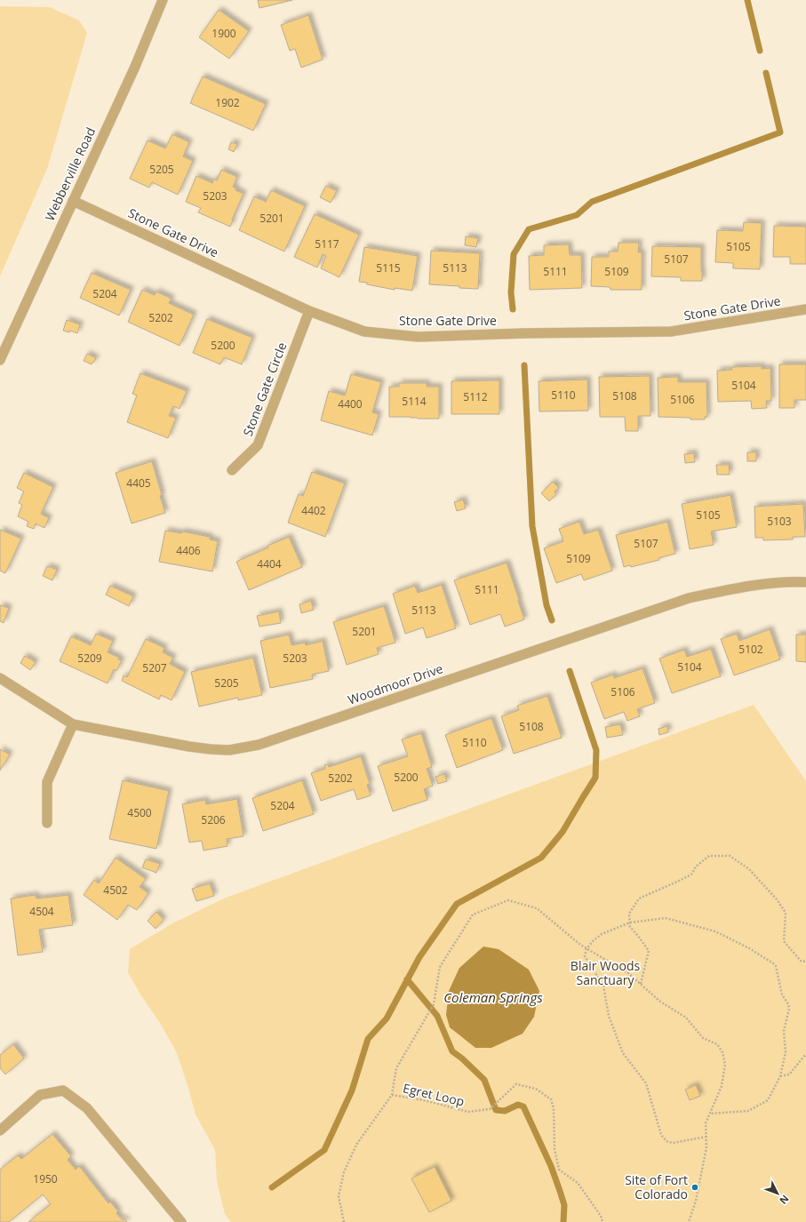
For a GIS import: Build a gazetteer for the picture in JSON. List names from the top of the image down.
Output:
{
  "streets": {
    "street": [
      "Webberville Road",
      "Stone Gate Drive",
      "Stone Gate Circle",
      "Woodmoor Drive"
    ],
    "path": ["Egret Loop"]
  },
  "crossings": [
    ["Webberville Road", "Stone Gate Drive"],
    ["Stone Gate Drive", "Stone Gate Circle"]
  ],
  "water": ["Coleman Springs"],
  "parks": ["Blair Woods Sanctuary"],
  "places": ["Site of Fort Colorado"],
  "house_numbers": [
    "1900",
    "1902",
    "5205",
    "5203",
    "5201",
    "5117",
    "5105",
    "5107",
    "5115",
    "5113",
    "5111",
    "5109",
    "5204",
    "5202",
    "5200",
    "5104",
    "5110",
    "5108",
    "5112",
    "5106",
    "5114",
    "4400",
    "4405",
    "4402",
    "5105",
    "5103",
    "5107",
    "4406",
    "5109",
    "4404",
    "5111",
    "5113",
    "5201",
    "5102",
    "5209",
    "5203",
    "5104",
    "5207",
    "5205",
    "5106",
    "5108",
    "5110",
    "5200",
    "5202",
    "5204",
    "4500",
    "5206",
    "4502",
    "4504",
    "1950"
  ],
  "north": "bottom right"
}
